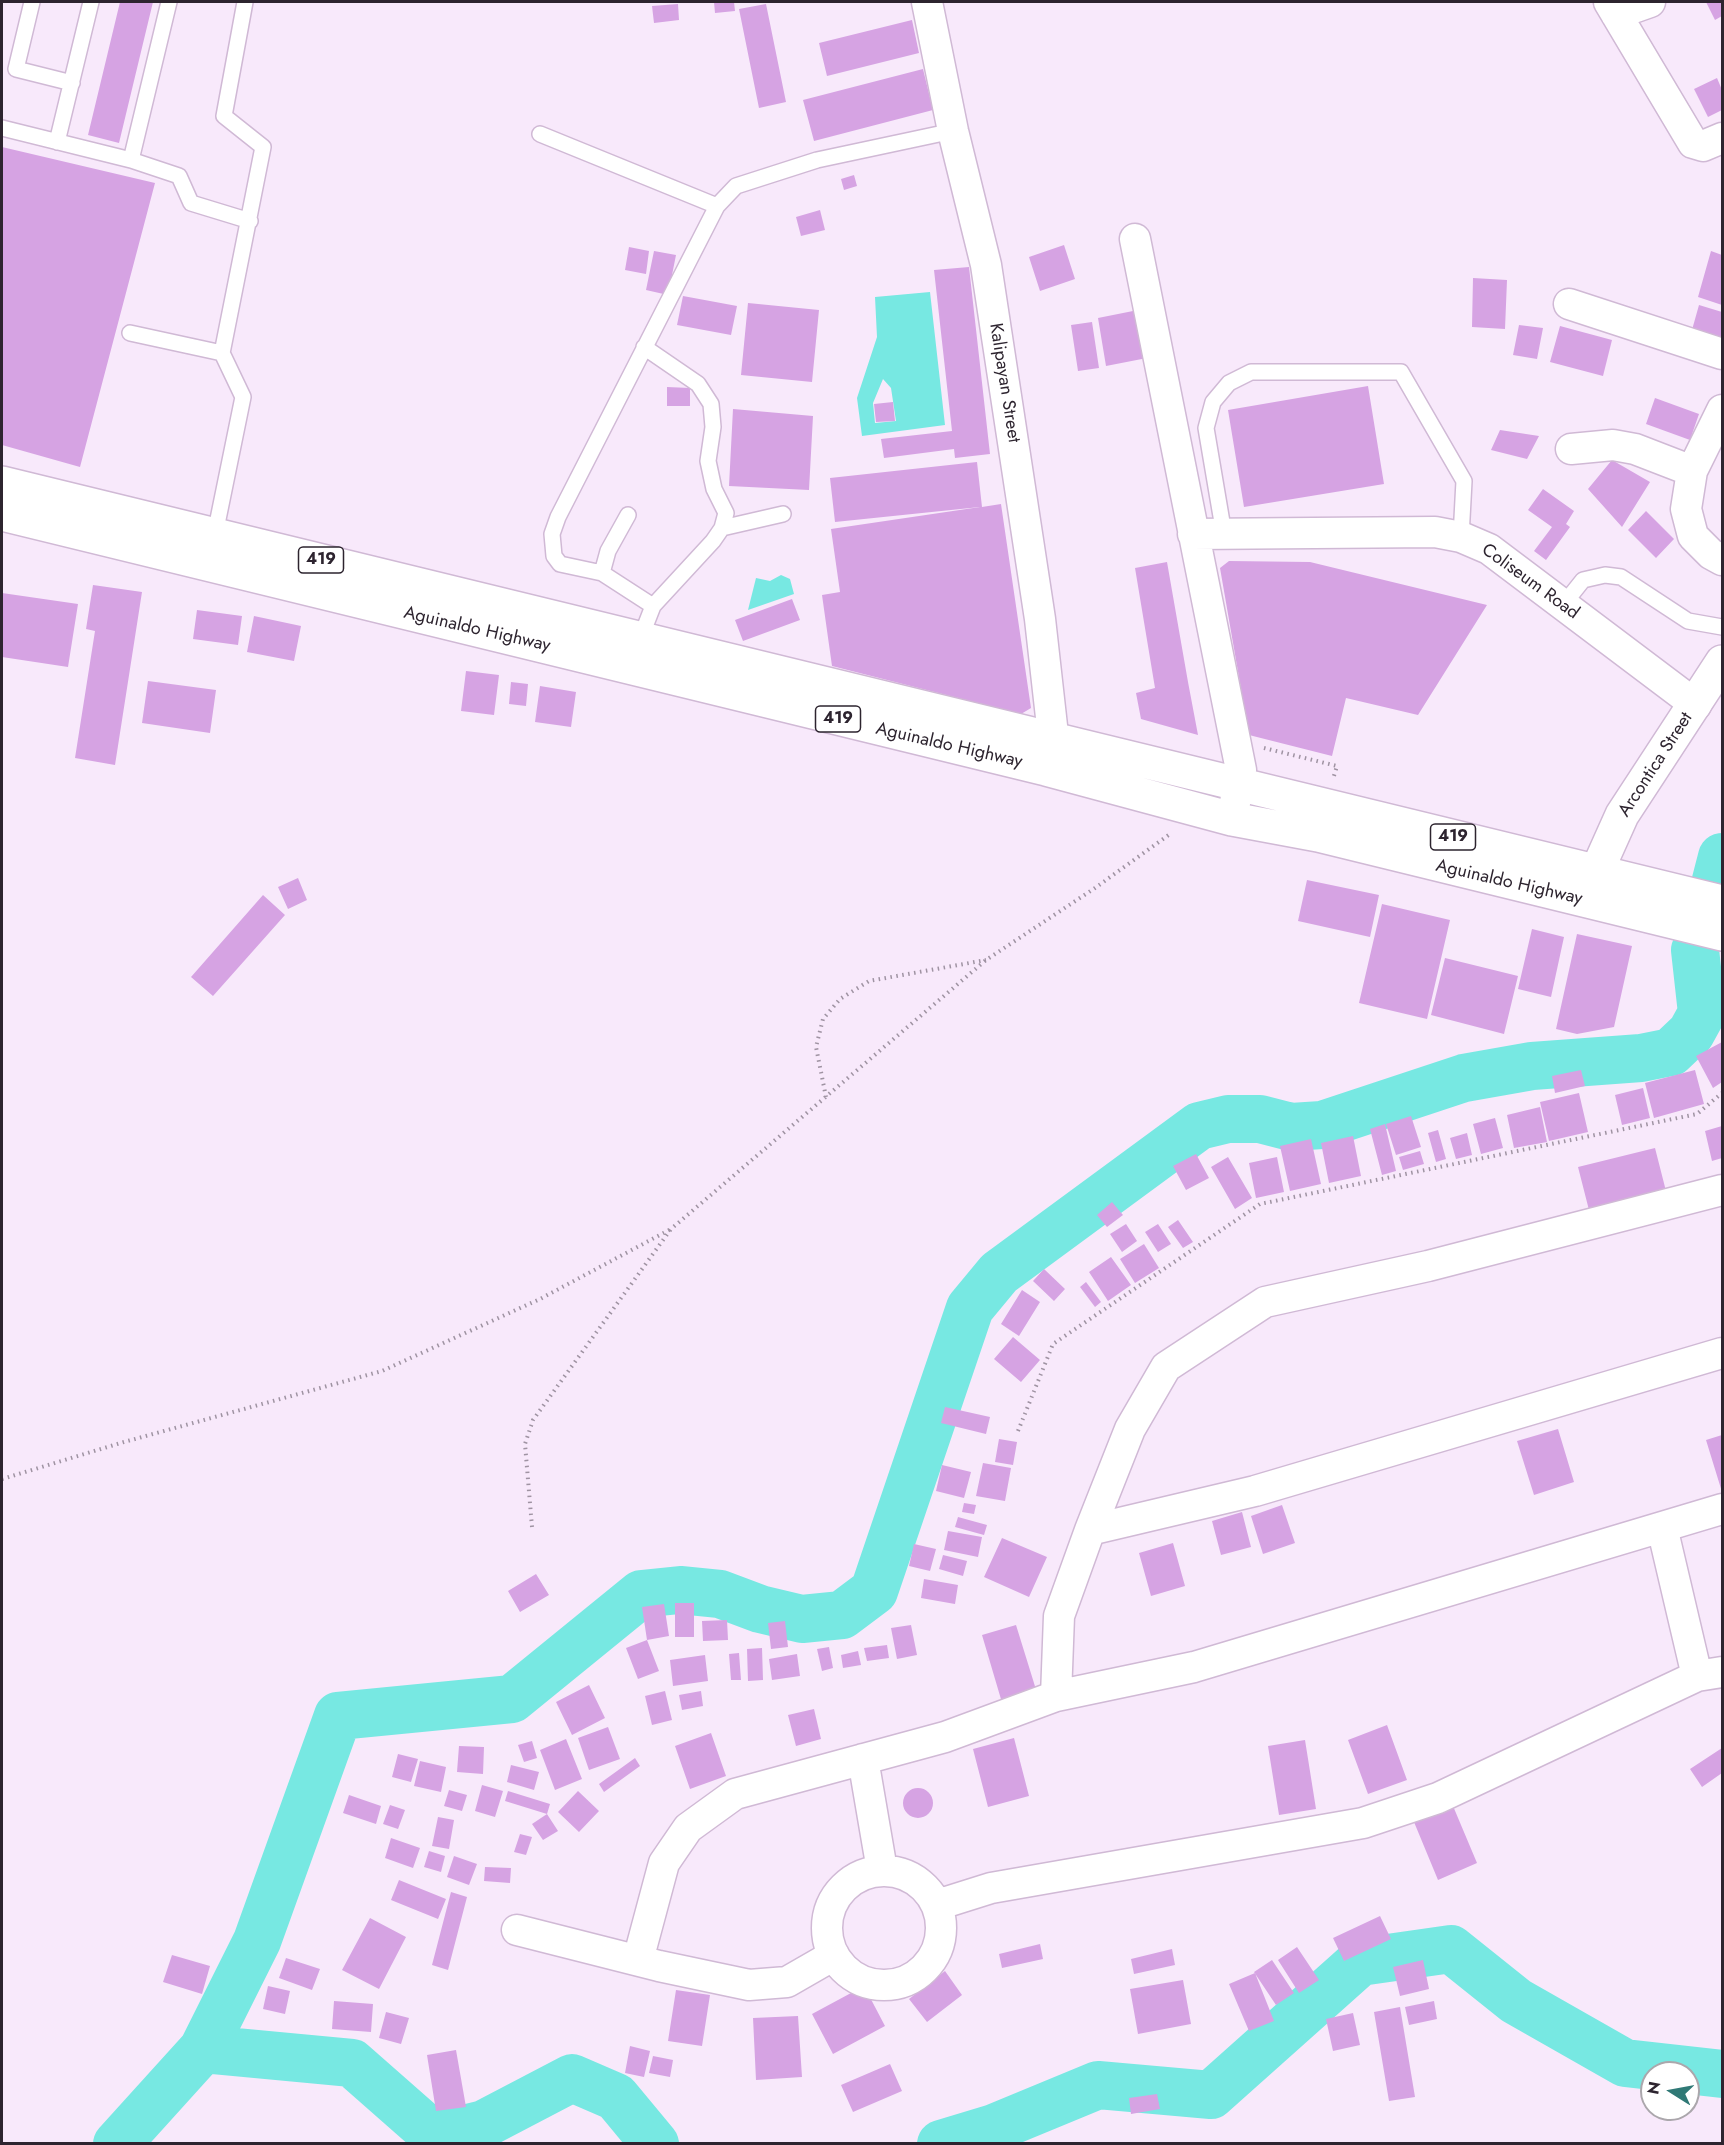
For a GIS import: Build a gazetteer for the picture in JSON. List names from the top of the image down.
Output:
{
  "streets": {
    "main road": ["419", "Aguinaldo Highway", "Arcontica Street"],
    "street": ["Kalipayan Street", "Coliseum Road"]
  },
  "crossings": [
    ["Kalipayan Street", "Aguinaldo Highway"],
    ["Coliseum Road", "Arcontica Street"],
    ["Aguinaldo Highway", "Arcontica Street"]
  ],
  "north": "left"
}
